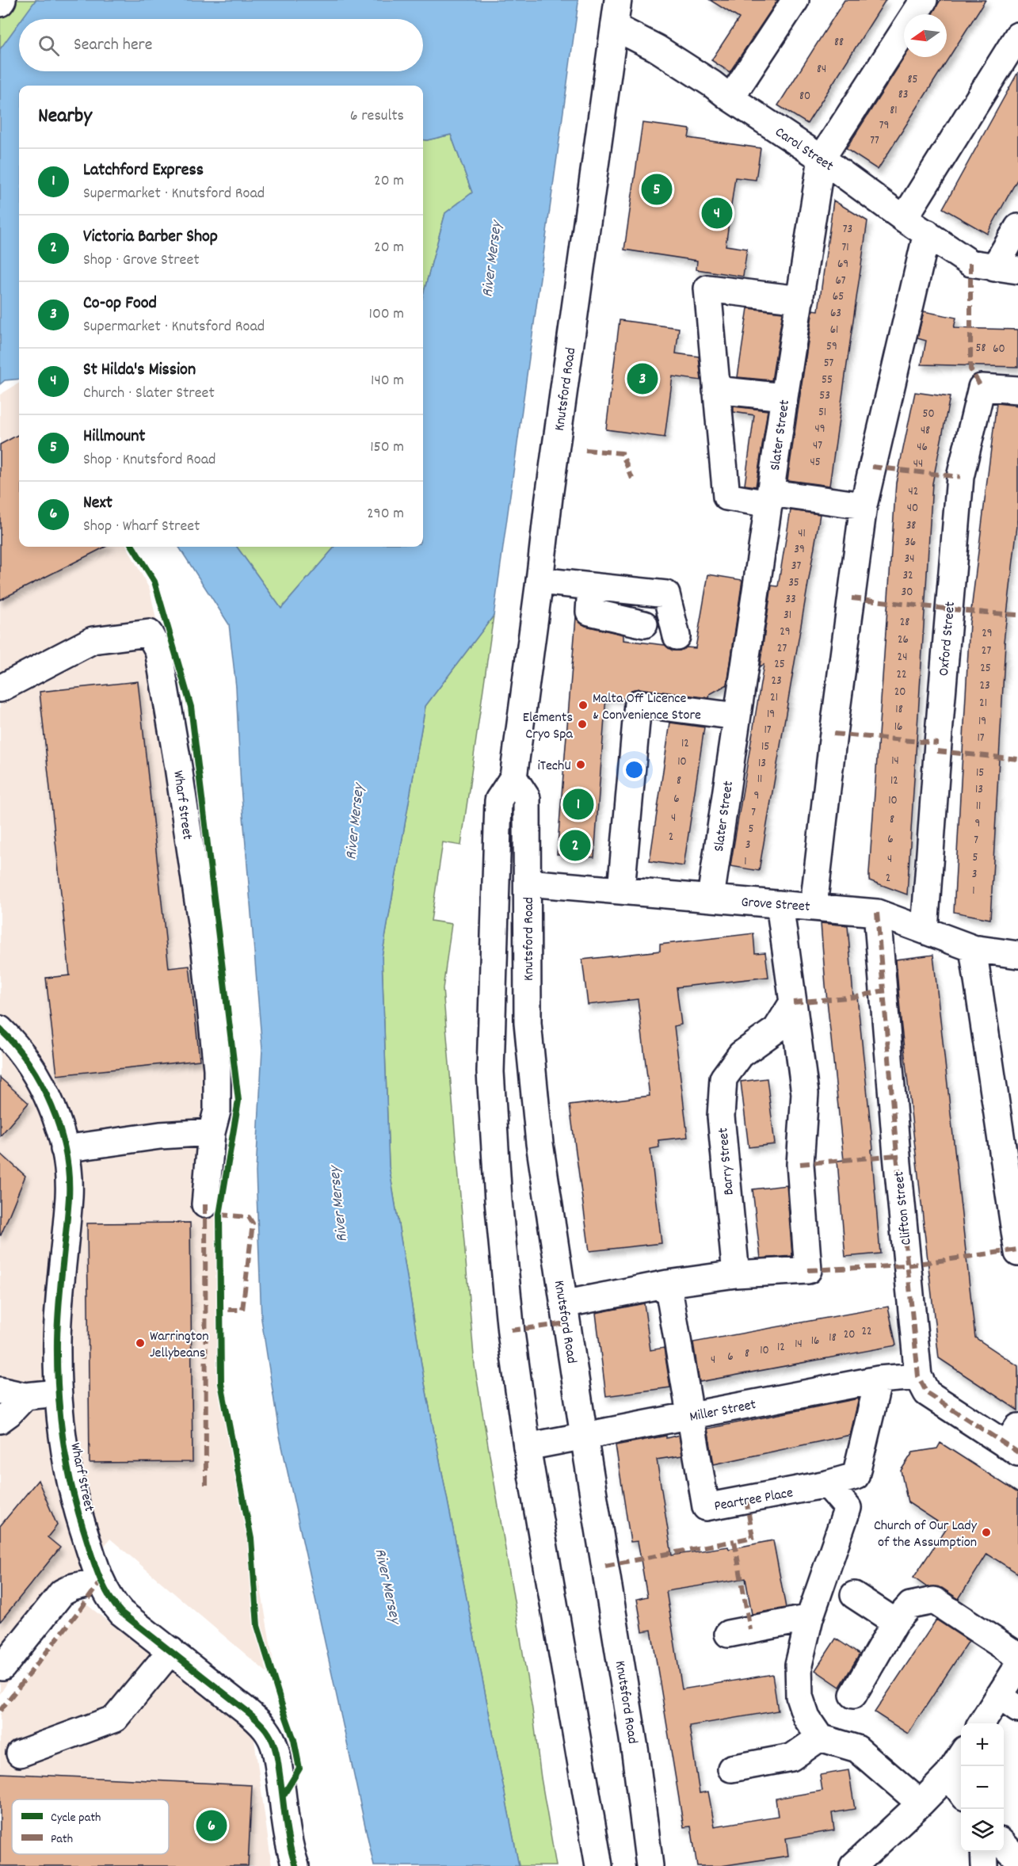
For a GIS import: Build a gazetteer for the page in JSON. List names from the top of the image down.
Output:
{
  "streets": {
    "main road": [
      "Carol Street",
      "Knutsford Road",
      "Slater Street",
      "Oxford Street",
      "Wharf Street",
      "Grove Street",
      "Barry Street",
      "Clifton Street",
      "Miller Street",
      "Peartree Place"
    ]
  },
  "crossings": [
    ["Carol Street", "Knutsford Road"],
    ["Carol Street", "Slater Street"],
    ["Knutsford Road", "Grove Street"],
    ["Knutsford Road", "Miller Street"],
    ["Slater Street", "Grove Street"],
    ["Oxford Street", "Grove Street"],
    ["Grove Street", "Clifton Street"],
    ["Clifton Street", "Miller Street"],
    ["Miller Street", "Peartree Place"]
  ],
  "water": ["River Mersey"],
  "places": [
    "Malta Off Licence & Convenience Store",
    "Elements Cryo Spa",
    "iTechU",
    "Warrington Jellybeans",
    "Church of Our Lady of the Assumption"
  ],
  "house_numbers": [
    "88",
    "84",
    "85",
    "83",
    "80",
    "81",
    "79",
    "77",
    "73",
    "71",
    "69",
    "67",
    "65",
    "63",
    "61",
    "59",
    "58",
    "60",
    "57",
    "55",
    "53",
    "51",
    "50",
    "49",
    "48",
    "47",
    "46",
    "45",
    "44",
    "42",
    "40",
    "38",
    "41",
    "36",
    "39",
    "34",
    "37",
    "32",
    "35",
    "30",
    "33",
    "31",
    "28",
    "29",
    "29",
    "26",
    "27",
    "27",
    "24",
    "25",
    "25",
    "22",
    "23",
    "23",
    "20",
    "21",
    "21",
    "18",
    "19",
    "19",
    "16",
    "17",
    "17",
    "12",
    "15",
    "14",
    "10",
    "13",
    "15",
    "11",
    "8",
    "12",
    "13",
    "9",
    "6",
    "10",
    "11",
    "7",
    "4",
    "8",
    "9",
    "5",
    "2",
    "6",
    "7",
    "3",
    "5",
    "4",
    "1",
    "3",
    "2",
    "1",
    "22",
    "20",
    "18",
    "16",
    "14",
    "12",
    "10",
    "8",
    "6",
    "4"
  ],
  "legend": ["Cycle path", "Path"],
  "north": "left",
  "page": {
    "search": "Search here",
    "heading": ["Nearby", "6 results"],
    "list": [
      {
        "mark": "1",
        "name": "Latchford Express",
        "note": "Supermarket · Knutsford Road",
        "value": "20 m"
      },
      {
        "mark": "2",
        "name": "Victoria Barber Shop",
        "note": "Shop · Grove Street",
        "value": "20 m"
      },
      {
        "mark": "3",
        "name": "Co-op Food",
        "note": "Supermarket · Knutsford Road",
        "value": "100 m"
      },
      {
        "mark": "4",
        "name": "St Hilda's Mission",
        "note": "Church · Slater Street",
        "value": "140 m"
      },
      {
        "mark": "5",
        "name": "Hillmount",
        "note": "Shop · Knutsford Road",
        "value": "150 m"
      },
      {
        "mark": "6",
        "name": "Next",
        "note": "Shop · Wharf Street",
        "value": "290 m"
      }
    ],
    "pins": [
      "5",
      "4",
      "3",
      "1",
      "2",
      "6"
    ],
    "map_buttons": ["+", "−"]
  }
}
